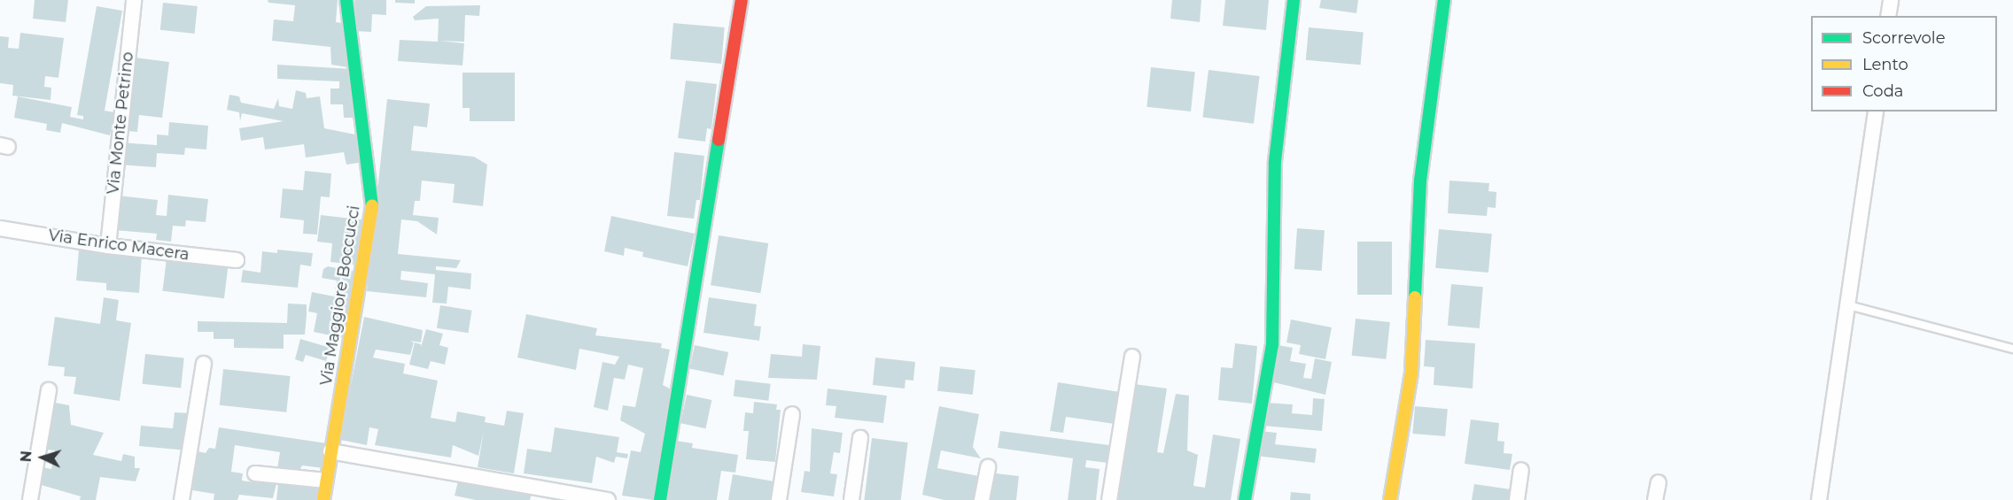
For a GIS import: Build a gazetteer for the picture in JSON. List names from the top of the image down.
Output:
{
  "streets": {
    "street": ["Via Monte Petrino", "Via Enrico Macera", "Via Maggiore Boccucci"]
  },
  "crossings": [
    ["Via Monte Petrino", "Via Enrico Macera"]
  ],
  "legend": ["Scorrevole", "Lento", "Coda"],
  "north": "left"
}
